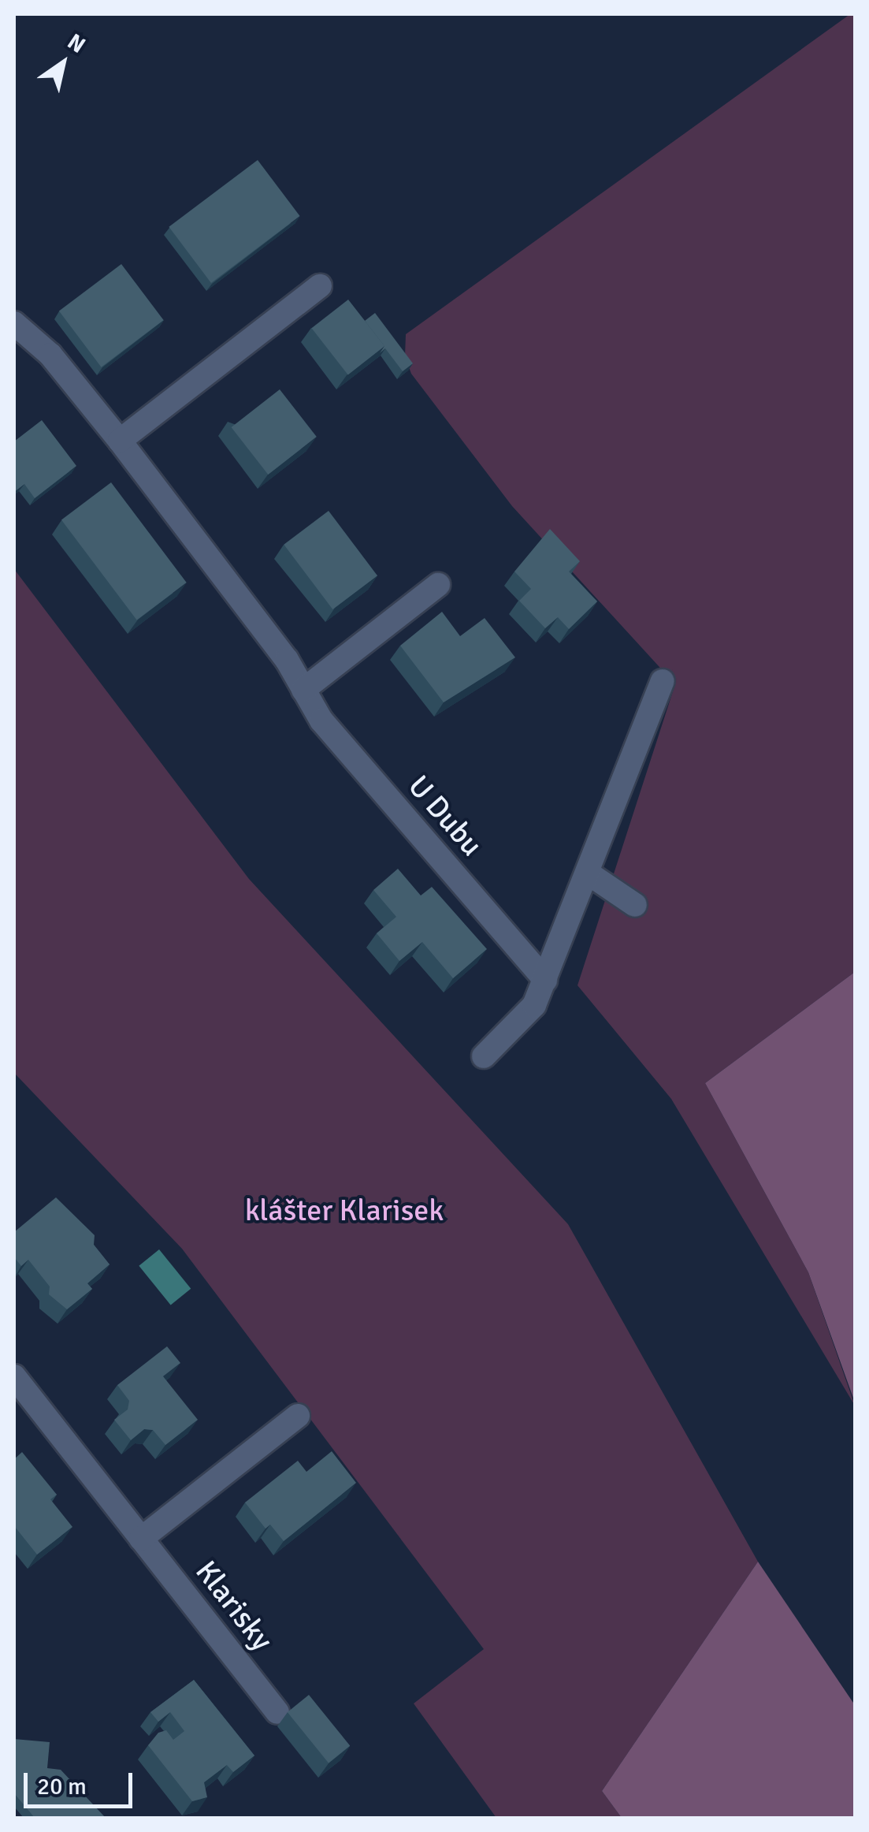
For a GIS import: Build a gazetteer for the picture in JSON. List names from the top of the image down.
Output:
{
  "streets": {
    "street": ["U Dubu", "Klarisky"]
  },
  "parks": ["klášter Klarisek"],
  "scale_bar": "20 m",
  "north": "top right"
}
